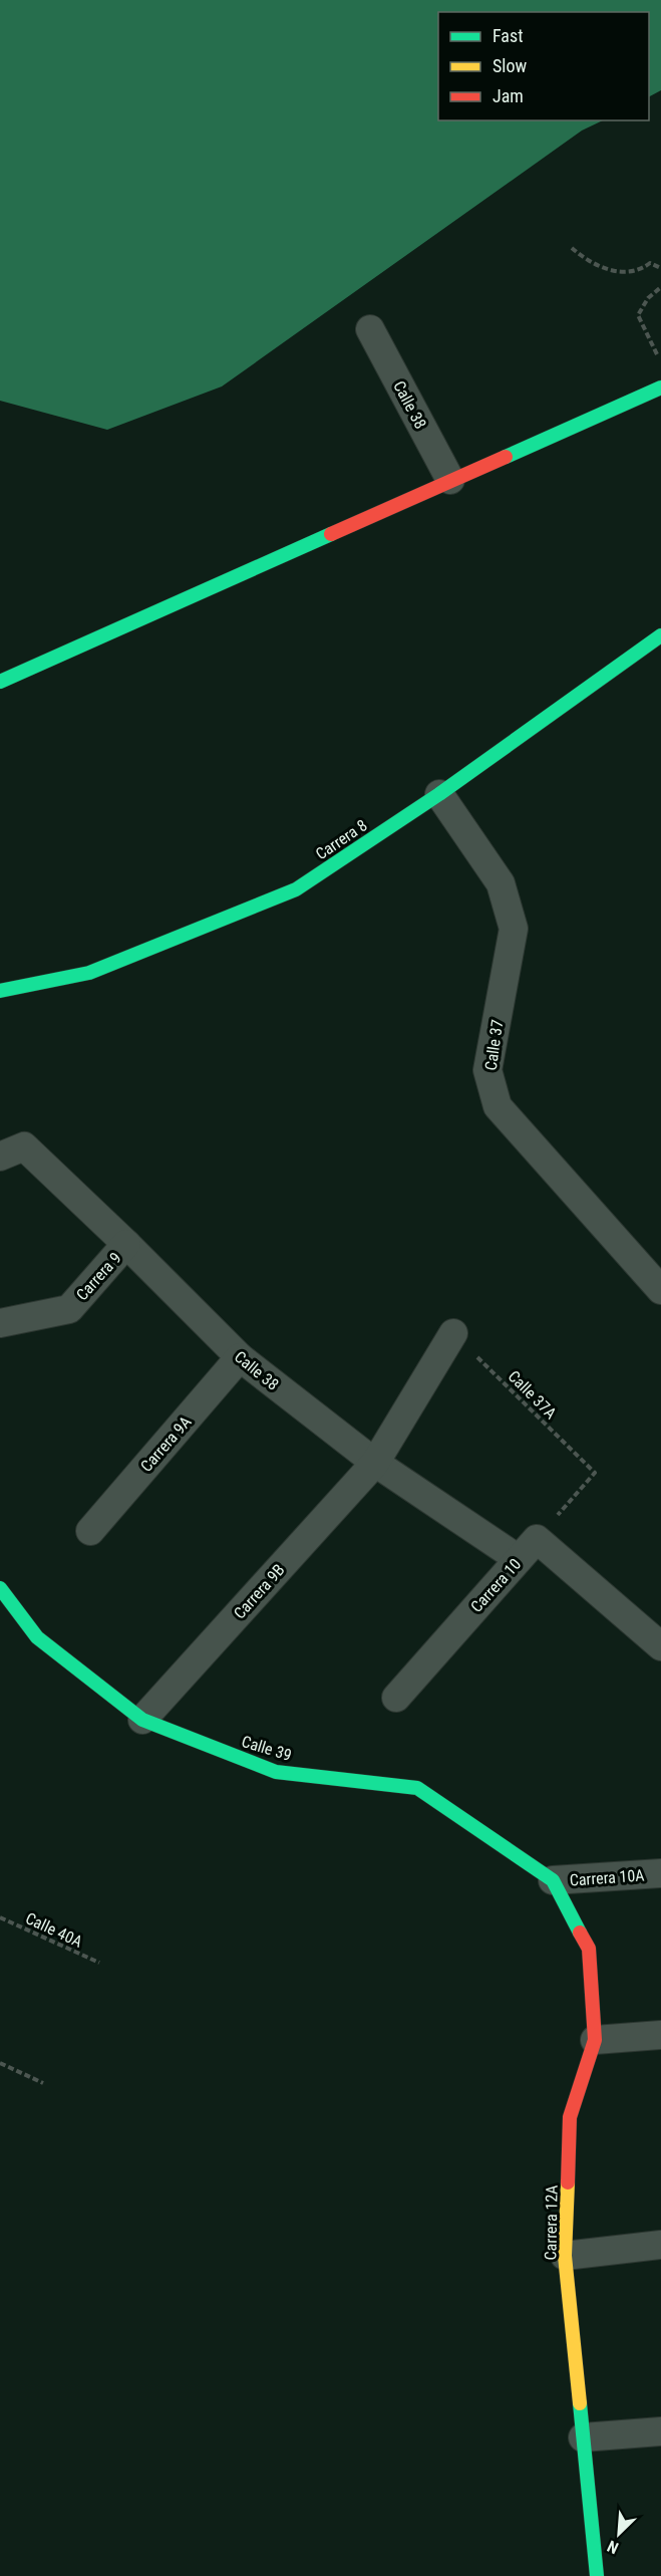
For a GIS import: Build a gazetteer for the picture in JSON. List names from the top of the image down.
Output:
{
  "streets": {
    "street": [
      "Calle 38",
      "Carrera 8",
      "Calle 37",
      "Carrera 9",
      "Carrera 9A",
      "Carrera 10",
      "Carrera 9B",
      "Calle 39",
      "Carrera 10A",
      "Carrera 12A"
    ],
    "path": ["Calle 37A", "Calle 40A"]
  },
  "crossings": [
    ["Calle 38", "Carrera 9"],
    ["Calle 38", "Calle 37A"],
    ["Calle 38", "Carrera 9A"],
    ["Calle 38", "Carrera 10"],
    ["Calle 38", "Carrera 9B"],
    ["Carrera 8", "Calle 37"],
    ["Calle 37A", "Carrera 10"],
    ["Calle 37A", "Carrera 9B"],
    ["Carrera 9B", "Calle 39"],
    ["Calle 39", "Carrera 10A"],
    ["Calle 39", "Carrera 12A"],
    ["Carrera 10A", "Carrera 12A"]
  ],
  "legend": ["Fast", "Slow", "Jam"],
  "north": "bottom left"
}
